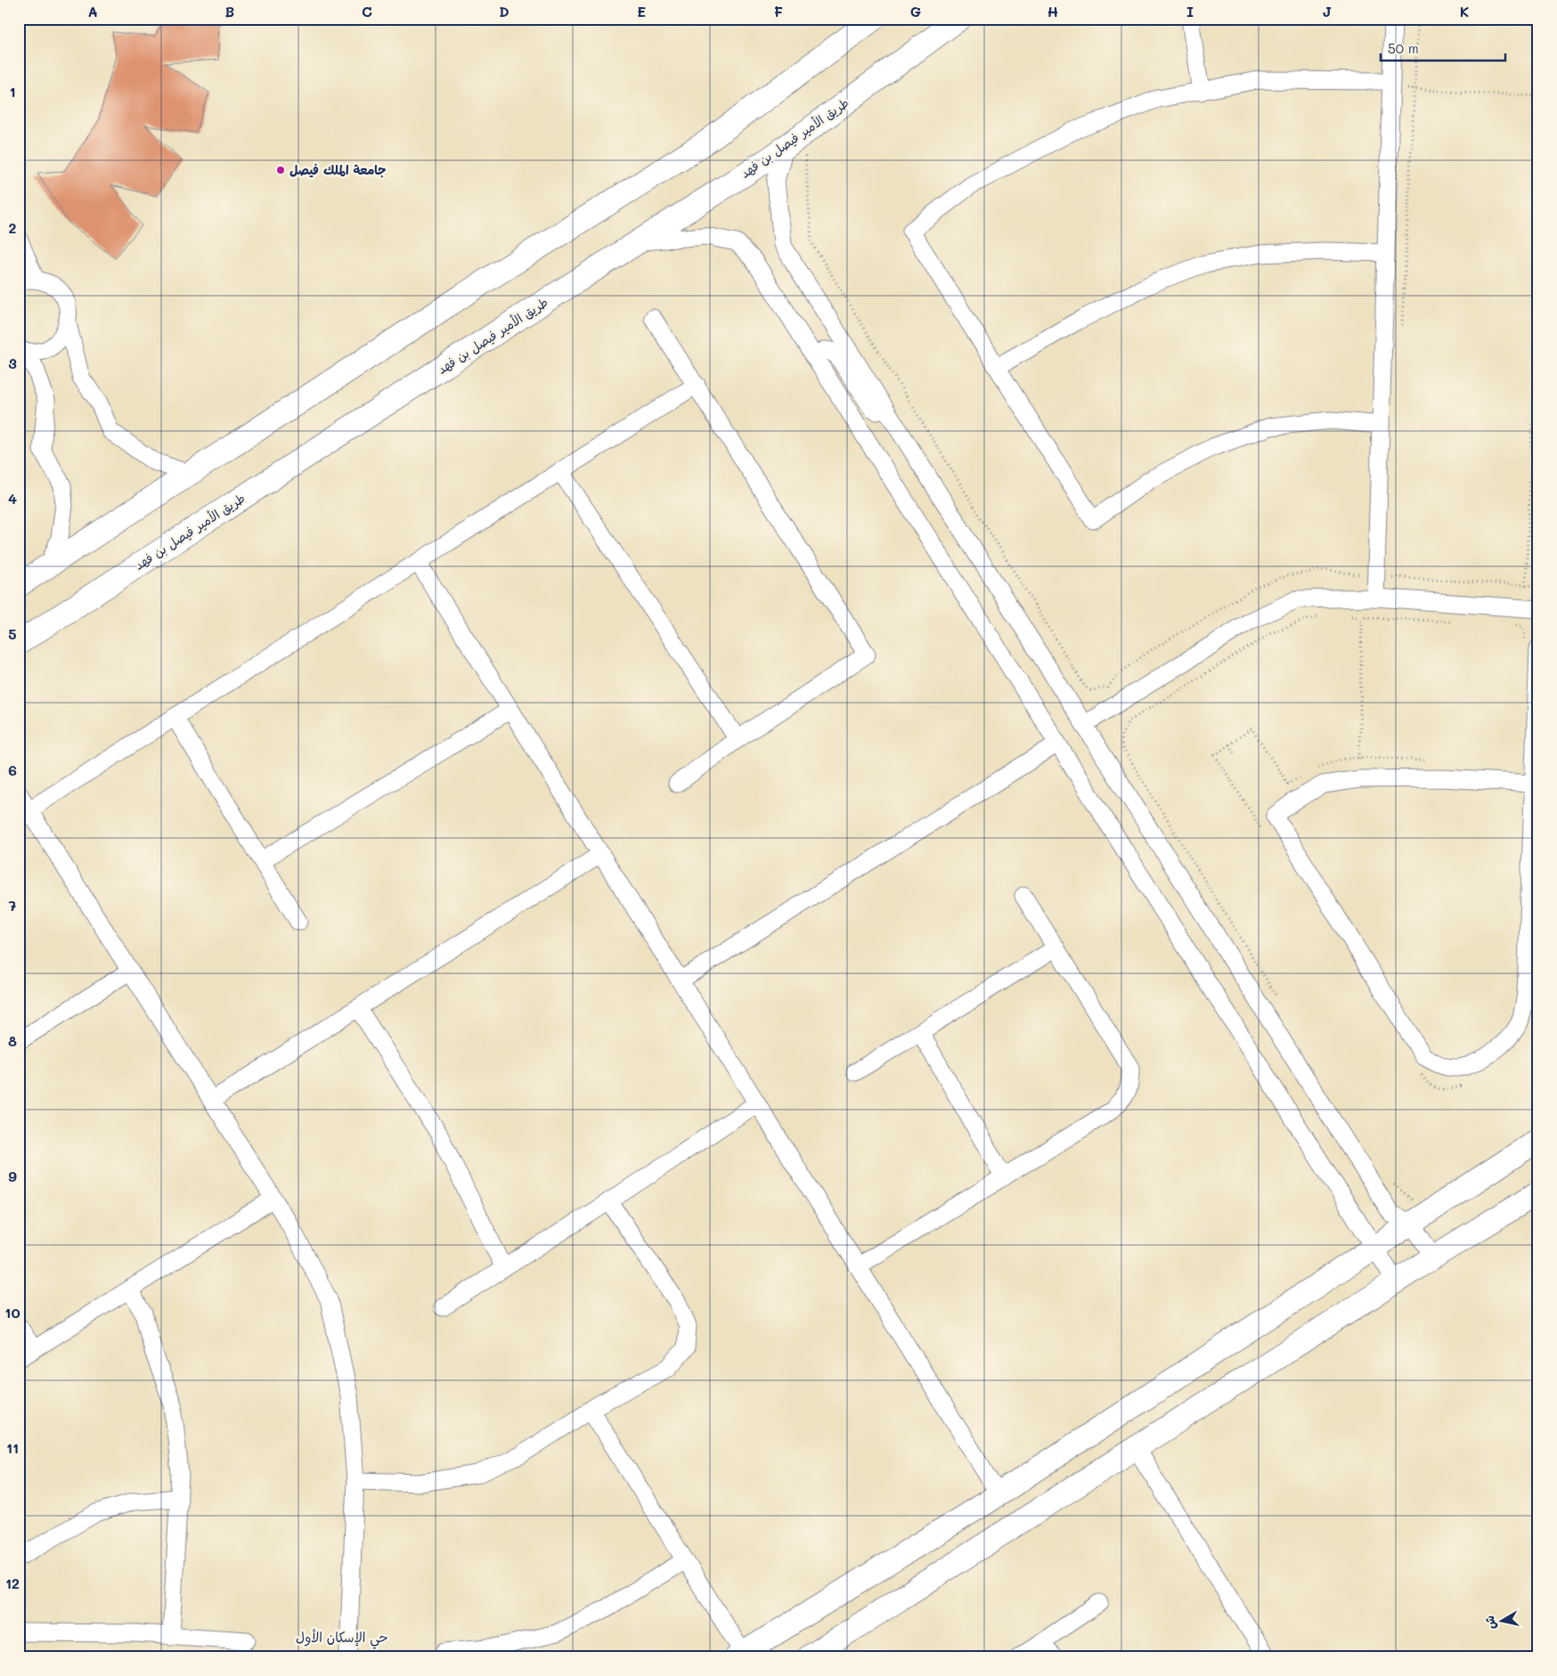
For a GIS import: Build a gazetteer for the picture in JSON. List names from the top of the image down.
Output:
{
  "streets": {
    "main road": ["طريق الأمير فيصل بن فهد"]
  },
  "districts": ["حي الإسكان الأول"],
  "places": ["جامعة الملك فيصل"],
  "scale_bar": "50 m",
  "north": "left",
  "grid": {
    "columns": [
      "A",
      "B",
      "C",
      "D",
      "E",
      "F",
      "G",
      "H",
      "I",
      "J",
      "K"
    ],
    "rows": [
      "1",
      "2",
      "3",
      "4",
      "5",
      "6",
      "7",
      "8",
      "9",
      "10",
      "11",
      "12"
    ]
  }
}
